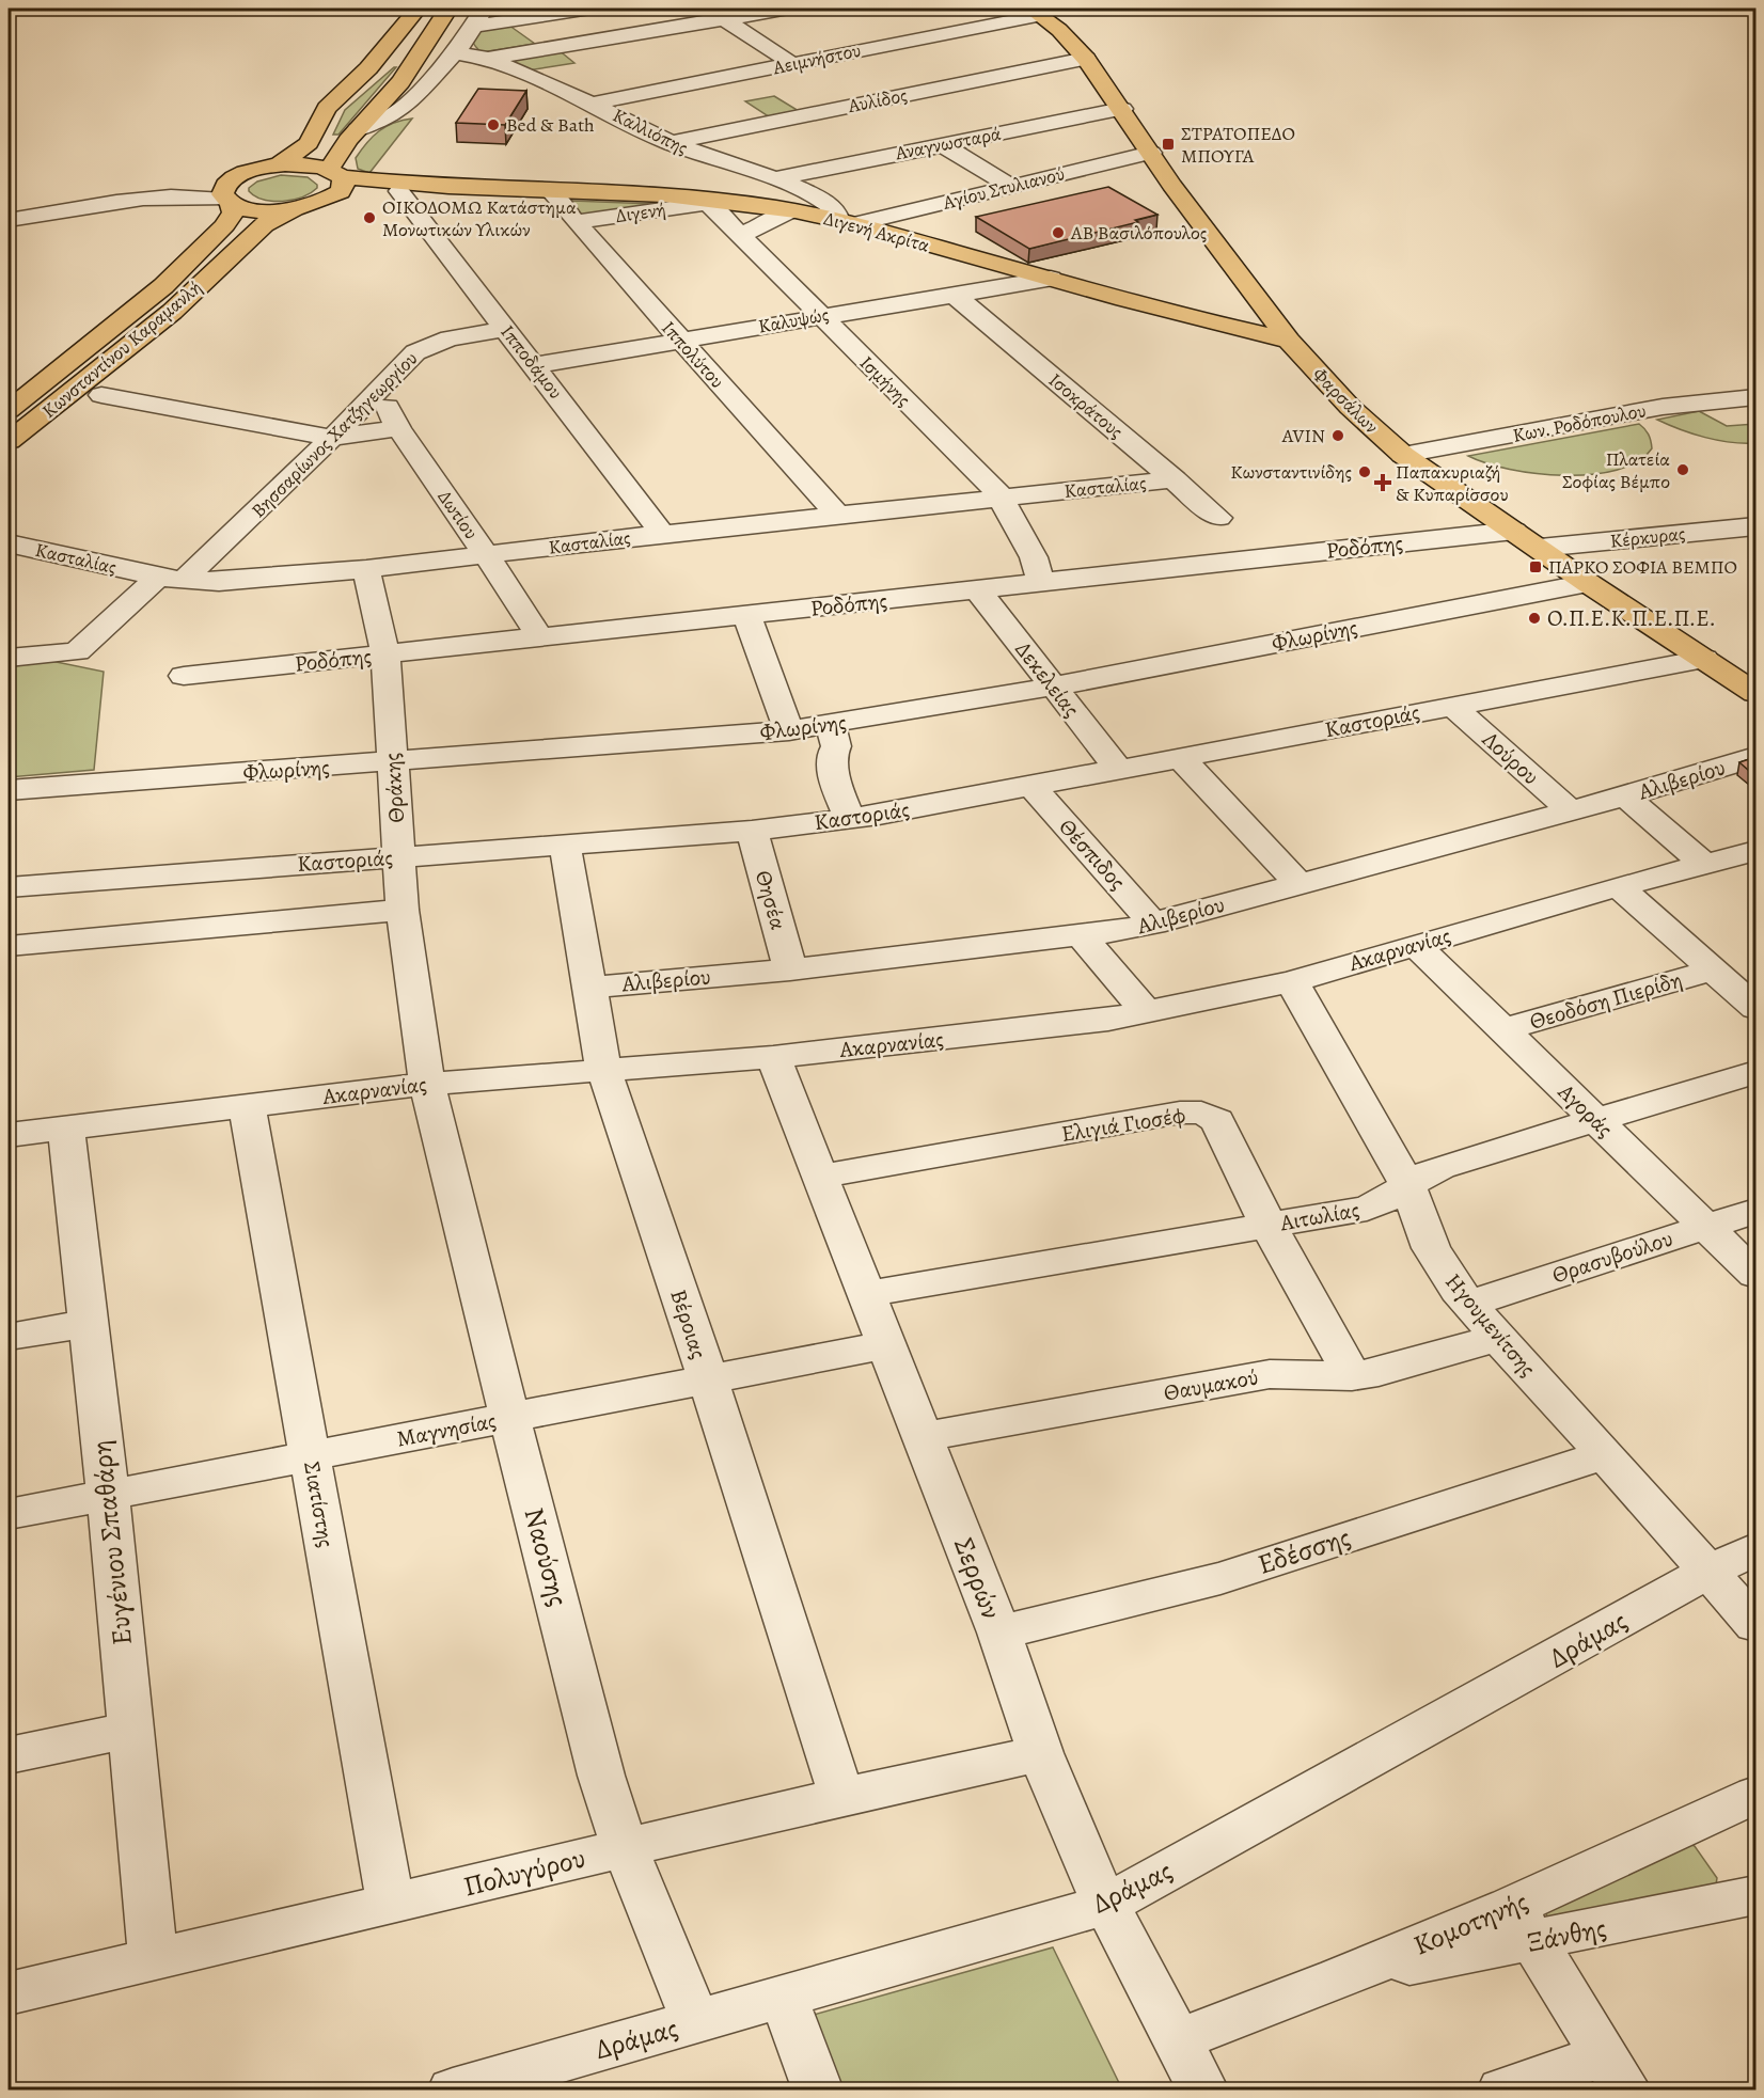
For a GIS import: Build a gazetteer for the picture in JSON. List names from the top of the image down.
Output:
{
  "streets": {
    "main road": ["Διγενή Ακρίτα", "Κωνσταντίνου Καραμανλή", "Φαρσάλων"],
    "street": [
      "Αειμνήστου",
      "Αυλίδος",
      "Καλλιόπης",
      "Αναγνωσταρά",
      "Αγίου Στυλιανού",
      "Διγενή",
      "Καλυψώς",
      "Ιππολύτου",
      "Ιπποδάμου",
      "Ισμήνης",
      "Ισοκράτους",
      "Κων. Ροδόπουλου",
      "Βησσαρίωνος Χατζηγεωργίου",
      "Κασταλίας",
      "Δωτίου",
      "Κέρκυρας",
      "Ροδόπης",
      "Φλωρίνης",
      "Δεκελείας",
      "Καστοριάς",
      "Λούρου",
      "Αλιβερίου",
      "Θράκης",
      "Θέσπιδος",
      "Θησέα",
      "Ακαρνανίας",
      "Θεοδόση Πιερίδη",
      "Αγοράς",
      "Ελιγιά Γιοσέφ",
      "Αιτωλίας",
      "Θρασυβούλου",
      "Βέροιας",
      "Ηγουμενίτσης",
      "Θαυμακού",
      "Μαγνησίας",
      "Σιατίστης",
      "Ευγένιου Σπαθάρη",
      "Εδέσσης",
      "Ναούσης",
      "Σερρών",
      "Δράμας",
      "Πολυγύρου",
      "Κομοτηνής",
      "Ξάνθης"
    ]
  },
  "crossings": [
    ["Αειμνήστου", "Καλλιόπης"],
    ["Αειμνήστου", "Φαρσάλων"],
    ["Αυλίδος", "Καλλιόπης"],
    ["Αυλίδος", "Φαρσάλων"],
    ["Καλλιόπης", "Αναγνωσταρά"],
    ["Καλλιόπης", "Αγίου Στυλιανού"],
    ["Καλλιόπης", "Διγενή Ακρίτα"],
    ["Αναγνωσταρά", "Φαρσάλων"],
    ["Αγίου Στυλιανού", "Διγενή Ακρίτα"],
    ["Αγίου Στυλιανού", "Φαρσάλων"],
    ["Διγενή", "Διγενή Ακρίτα"],
    ["Διγενή", "Ιππολύτου"],
    ["Διγενή", "Ισμήνης"],
    ["Διγενή Ακρίτα", "Καλυψώς"],
    ["Διγενή Ακρίτα", "Κωνσταντίνου Καραμανλή"],
    ["Διγενή Ακρίτα", "Ιππολύτου"],
    ["Διγενή Ακρίτα", "Ιπποδάμου"],
    ["Διγενή Ακρίτα", "Ισμήνης"],
    ["Διγενή Ακρίτα", "Φαρσάλων"],
    ["Καλυψώς", "Ιππολύτου"],
    ["Καλυψώς", "Ιπποδάμου"],
    ["Καλυψώς", "Ισμήνης"],
    ["Καλυψώς", "Ισοκράτους"],
    ["Ιππολύτου", "Κασταλίας"],
    ["Ιπποδάμου", "Βησσαρίωνος Χατζηγεωργίου"],
    ["Ιπποδάμου", "Κασταλίας"],
    ["Ισμήνης", "Κασταλίας"],
    ["Ισμήνης", "Ροδόπης"],
    ["Φαρσάλων", "Κων. Ροδόπουλου"],
    ["Φαρσάλων", "Κέρκυρας"],
    ["Φαρσάλων", "Ροδόπης"],
    ["Φαρσάλων", "Φλωρίνης"],
    ["Φαρσάλων", "Καστοριάς"],
    ["Ισοκράτους", "Κασταλίας"],
    ["Βησσαρίωνος Χατζηγεωργίου", "Κασταλίας"],
    ["Βησσαρίωνος Χατζηγεωργίου", "Δωτίου"],
    ["Κασταλίας", "Δωτίου"],
    ["Κασταλίας", "Θράκης"],
    ["Δωτίου", "Ροδόπης"],
    ["Ροδόπης", "Δεκελείας"],
    ["Ροδόπης", "Θράκης"],
    ["Φλωρίνης", "Δεκελείας"],
    ["Φλωρίνης", "Θράκης"],
    ["Δεκελείας", "Καστοριάς"],
    ["Καστοριάς", "Λούρου"],
    ["Καστοριάς", "Θράκης"],
    ["Καστοριάς", "Θέσπιδος"],
    ["Καστοριάς", "Θησέα"],
    ["Καστοριάς", "Βέροιας"],
    ["Λούρου", "Αλιβερίου"],
    ["Αλιβερίου", "Θέσπιδος"],
    ["Αλιβερίου", "Θησέα"],
    ["Αλιβερίου", "Βέροιας"],
    ["Θράκης", "Ακαρνανίας"],
    ["Θράκης", "Ναούσης"],
    ["Ακαρνανίας", "Αγοράς"],
    ["Ακαρνανίας", "Βέροιας"],
    ["Ακαρνανίας", "Ηγουμενίτσης"],
    ["Ακαρνανίας", "Σιατίστης"],
    ["Ακαρνανίας", "Ευγένιου Σπαθάρη"],
    ["Ακαρνανίας", "Ναούσης"],
    ["Ακαρνανίας", "Σερρών"],
    ["Θεοδόση Πιερίδη", "Αγοράς"],
    ["Αγοράς", "Αιτωλίας"],
    ["Αγοράς", "Θρασυβούλου"],
    ["Ελιγιά Γιοσέφ", "Αιτωλίας"],
    ["Ελιγιά Γιοσέφ", "Θαυμακού"],
    ["Ελιγιά Γιοσέφ", "Σερρών"],
    ["Αιτωλίας", "Ηγουμενίτσης"],
    ["Αιτωλίας", "Σερρών"],
    ["Θρασυβούλου", "Ηγουμενίτσης"],
    ["Βέροιας", "Μαγνησίας"],
    ["Βέροιας", "Πολυγύρου"],
    ["Ηγουμενίτσης", "Θαυμακού"],
    ["Ηγουμενίτσης", "Εδέσσης"],
    ["Ηγουμενίτσης", "Δράμας"],
    ["Θαυμακού", "Σερρών"],
    ["Μαγνησίας", "Σιατίστης"],
    ["Μαγνησίας", "Ευγένιου Σπαθάρη"],
    ["Μαγνησίας", "Ναούσης"],
    ["Μαγνησίας", "Σερρών"],
    ["Σιατίστης", "Πολυγύρου"],
    ["Ευγένιου Σπαθάρη", "Πολυγύρου"],
    ["Εδέσσης", "Σερρών"],
    ["Ναούσης", "Δράμας"],
    ["Ναούσης", "Πολυγύρου"],
    ["Σερρών", "Δράμας"],
    ["Σερρών", "Πολυγύρου"],
    ["Σερρών", "Ξάνθης"],
    ["Κομοτηνής", "Ξάνθης"]
  ],
  "places": {
    "other": [
      "Bed & Bath",
      "ΟΙΚΟΔΟΜΩ Κατάστημα Μονωτικών Υλικών",
      "ΑΒ Βασιλόπουλος",
      "AVIN",
      "Πλατεία Σοφίας Βέμπο",
      "Κωνσταντινίδης",
      "Ο.Π.Ε.Κ.Π.Ε.Π.Ε."
    ],
    "transit": ["ΣΤΡΑΤΟΠΕΔΟ ΜΠΟΥΓΑ", "ΠΑΡΚΟ ΣΟΦΙΑ ΒΕΜΠΟ"],
    "health": ["Παπακυριαζή & Κυπαρίσσου"]
  }
}
